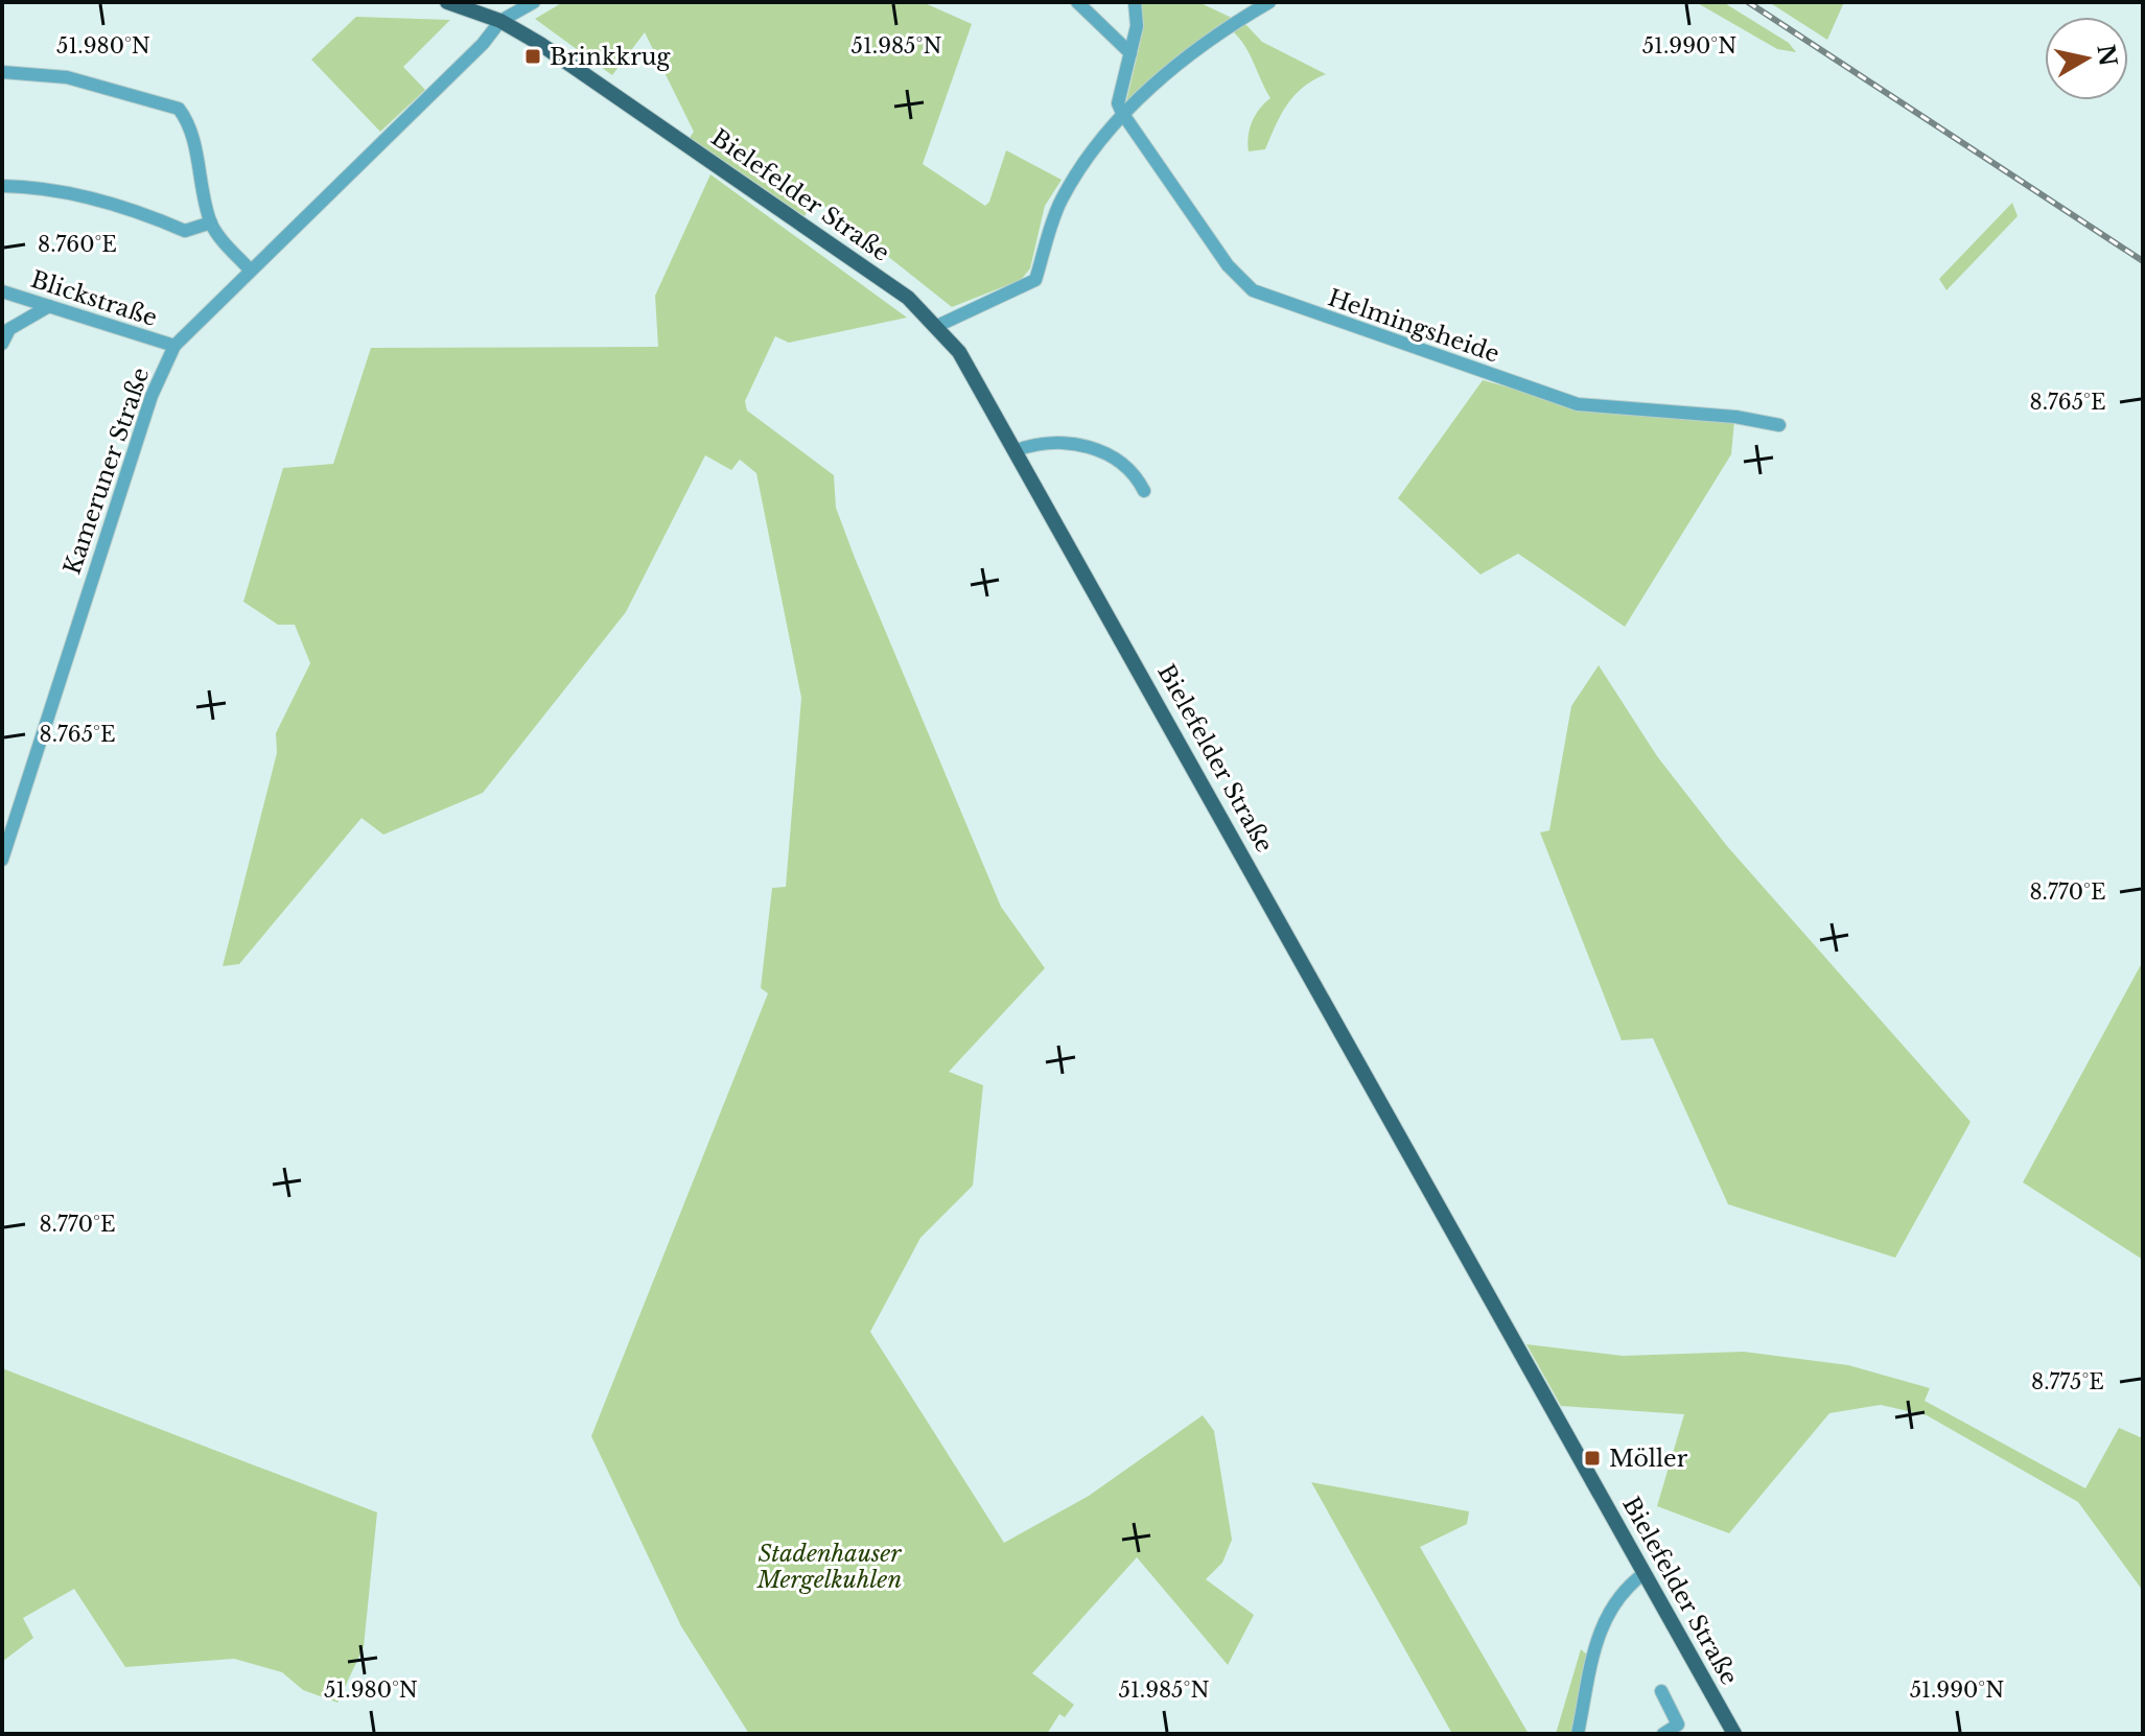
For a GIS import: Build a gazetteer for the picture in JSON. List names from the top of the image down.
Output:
{
  "streets": {
    "main road": ["Bielefelder Straße"],
    "street": ["Blickstraße", "Helmingsheide", "Kameruner Straße"]
  },
  "crossings": [
    ["Bielefelder Straße", "Kameruner Straße"],
    ["Blickstraße", "Kameruner Straße"]
  ],
  "parks": ["Stadenhauser Mergelkuhlen"],
  "places": {
    "transit": ["Brinkkrug", "Möller"]
  },
  "north": "right",
  "coordinates": [
    "51.980°N",
    "51.985°N",
    "51.990°N",
    "8.760°E",
    "8.765°E",
    "8.770°E",
    "8.775°E"
  ]
}
